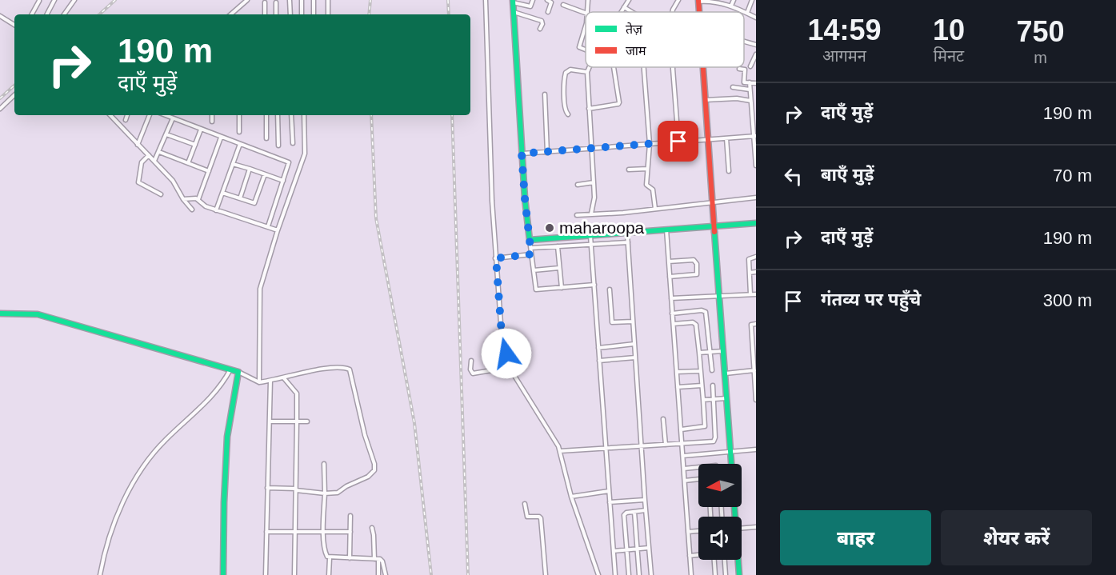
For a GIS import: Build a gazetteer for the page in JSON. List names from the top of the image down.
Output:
{
  "places": ["maharoopa"],
  "legend": ["तेज़", "जाम"],
  "north": "left",
  "page": {
    "eta": [
      "14:59",
      "आगमन",
      "10",
      "मिनट",
      "750",
      "m"
    ],
    "turn": ["190 m", "दाएँ मुड़ें"],
    "list": [
      {
        "name": "दाएँ मुड़ें",
        "value": "190 m"
      },
      {
        "name": "बाएँ मुड़ें",
        "value": "70 m"
      },
      {
        "name": "दाएँ मुड़ें",
        "value": "190 m"
      },
      {
        "name": "गंतव्य पर पहुँचे",
        "value": "300 m"
      }
    ],
    "buttons": ["बाहर", "शेयर करें"]
  }
}
